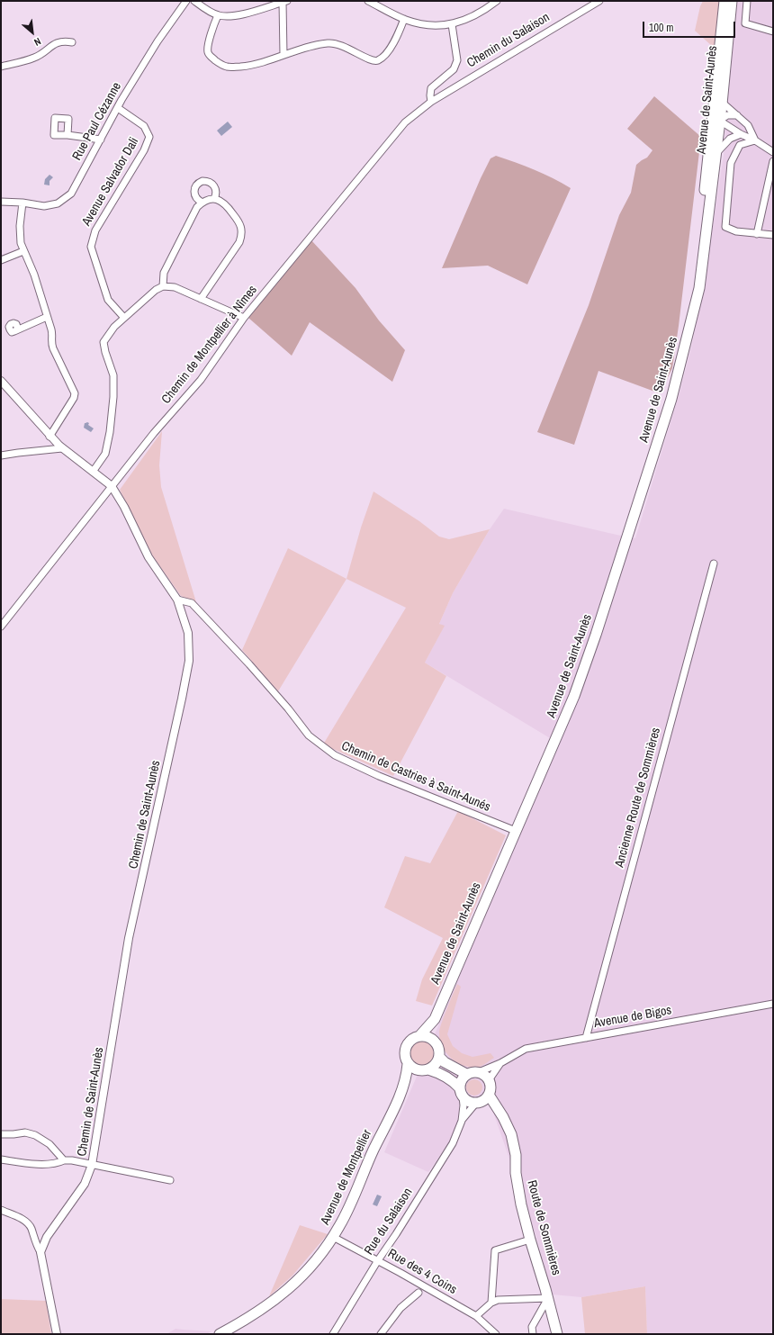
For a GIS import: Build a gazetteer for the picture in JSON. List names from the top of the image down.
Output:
{
  "streets": {
    "main road": ["Avenue de Saint-Aunès", "Avenue de Montpellier", "Route de Sommières"],
    "street": [
      "Chemin du Salaison",
      "Rue Paul Cézanne",
      "Avenue Salvador Dali",
      "Chemin de Montpellier à Nîmes",
      "Chemin de Castries à Saint-Aunés",
      "Ancienne Route de Sommières",
      "Chemin de Saint-Aunès",
      "Avenue de Bigos",
      "Rue du Salaison",
      "Rue des 4 Coins"
    ]
  },
  "crossings": [
    ["Chemin du Salaison", "Chemin de Montpellier à Nîmes"],
    ["Avenue de Saint-Aunès", "Chemin de Castries à Saint-Aunés"],
    ["Avenue de Saint-Aunès", "Avenue de Montpellier"],
    ["Rue Paul Cézanne", "Avenue Salvador Dali"],
    ["Chemin de Montpellier à Nîmes", "Chemin de Saint-Aunès"],
    ["Chemin de Castries à Saint-Aunés", "Chemin de Saint-Aunès"],
    ["Ancienne Route de Sommières", "Avenue de Bigos"],
    ["Avenue de Bigos", "Rue du Salaison"],
    ["Avenue de Bigos", "Route de Sommières"],
    ["Avenue de Montpellier", "Rue des 4 Coins"],
    ["Rue du Salaison", "Route de Sommières"],
    ["Rue du Salaison", "Rue des 4 Coins"]
  ],
  "scale_bar": "100 m",
  "north": "bottom right"
}
